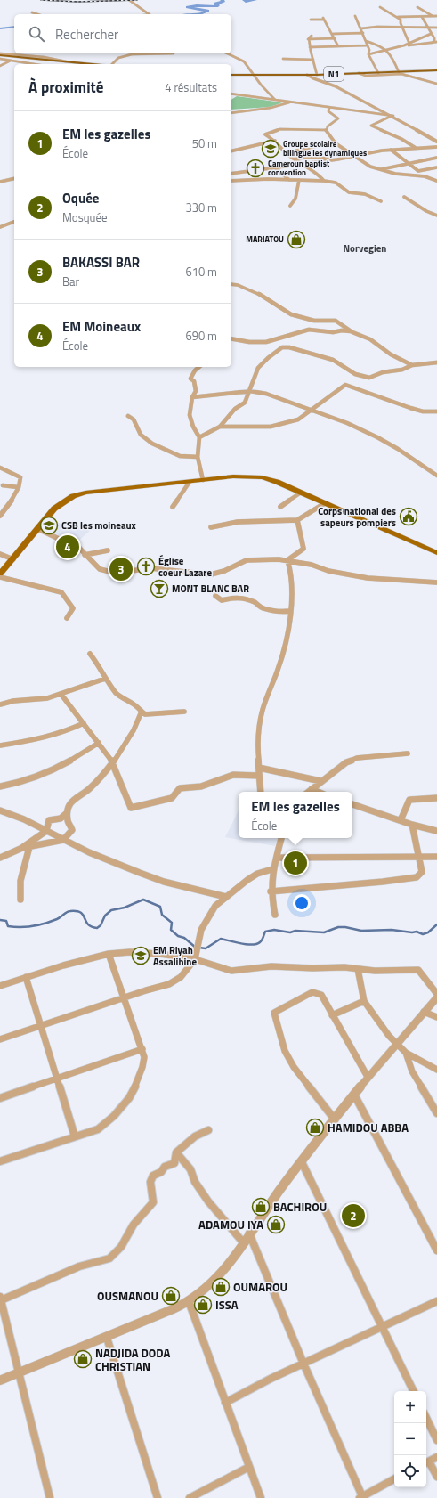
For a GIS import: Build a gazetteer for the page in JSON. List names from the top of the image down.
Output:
{
  "streets": {
    "highway": ["N1"]
  },
  "districts": ["Norvegien"],
  "places": {
    "school or university": ["Groupe scolaire bilingue les dynamiques", "CSB les moineaux", "EM Riyah Assalihine"],
    "church": ["Cameroun baptist convention", "Église coeur Lazare"],
    "shop": [
      "MARIATOU",
      "HAMIDOU ABBA",
      "BACHIROU",
      "ADAMOU IYA",
      "OUMAROU",
      "OUSMANOU",
      "ISSA",
      "NADJIDA DODA CHRISTIAN"
    ],
    "public building": ["Corps national des sapeurs pompiers"],
    "bar": ["MONT BLANC BAR"]
  },
  "page": {
    "search": "Rechercher",
    "heading": ["À proximité", "4 résultats"],
    "list": [
      {
        "mark": "1",
        "name": "EM les gazelles",
        "note": "École",
        "value": "50 m"
      },
      {
        "mark": "2",
        "name": "Oquée",
        "note": "Mosquée",
        "value": "330 m"
      },
      {
        "mark": "3",
        "name": "BAKASSI BAR",
        "note": "Bar",
        "value": "610 m"
      },
      {
        "mark": "4",
        "name": "EM Moineaux",
        "note": "École",
        "value": "690 m"
      }
    ],
    "pins": [
      "4",
      "3",
      "1",
      "2"
    ],
    "popup": ["EM les gazelles", "École"],
    "map_buttons": ["+", "−"]
  }
}
